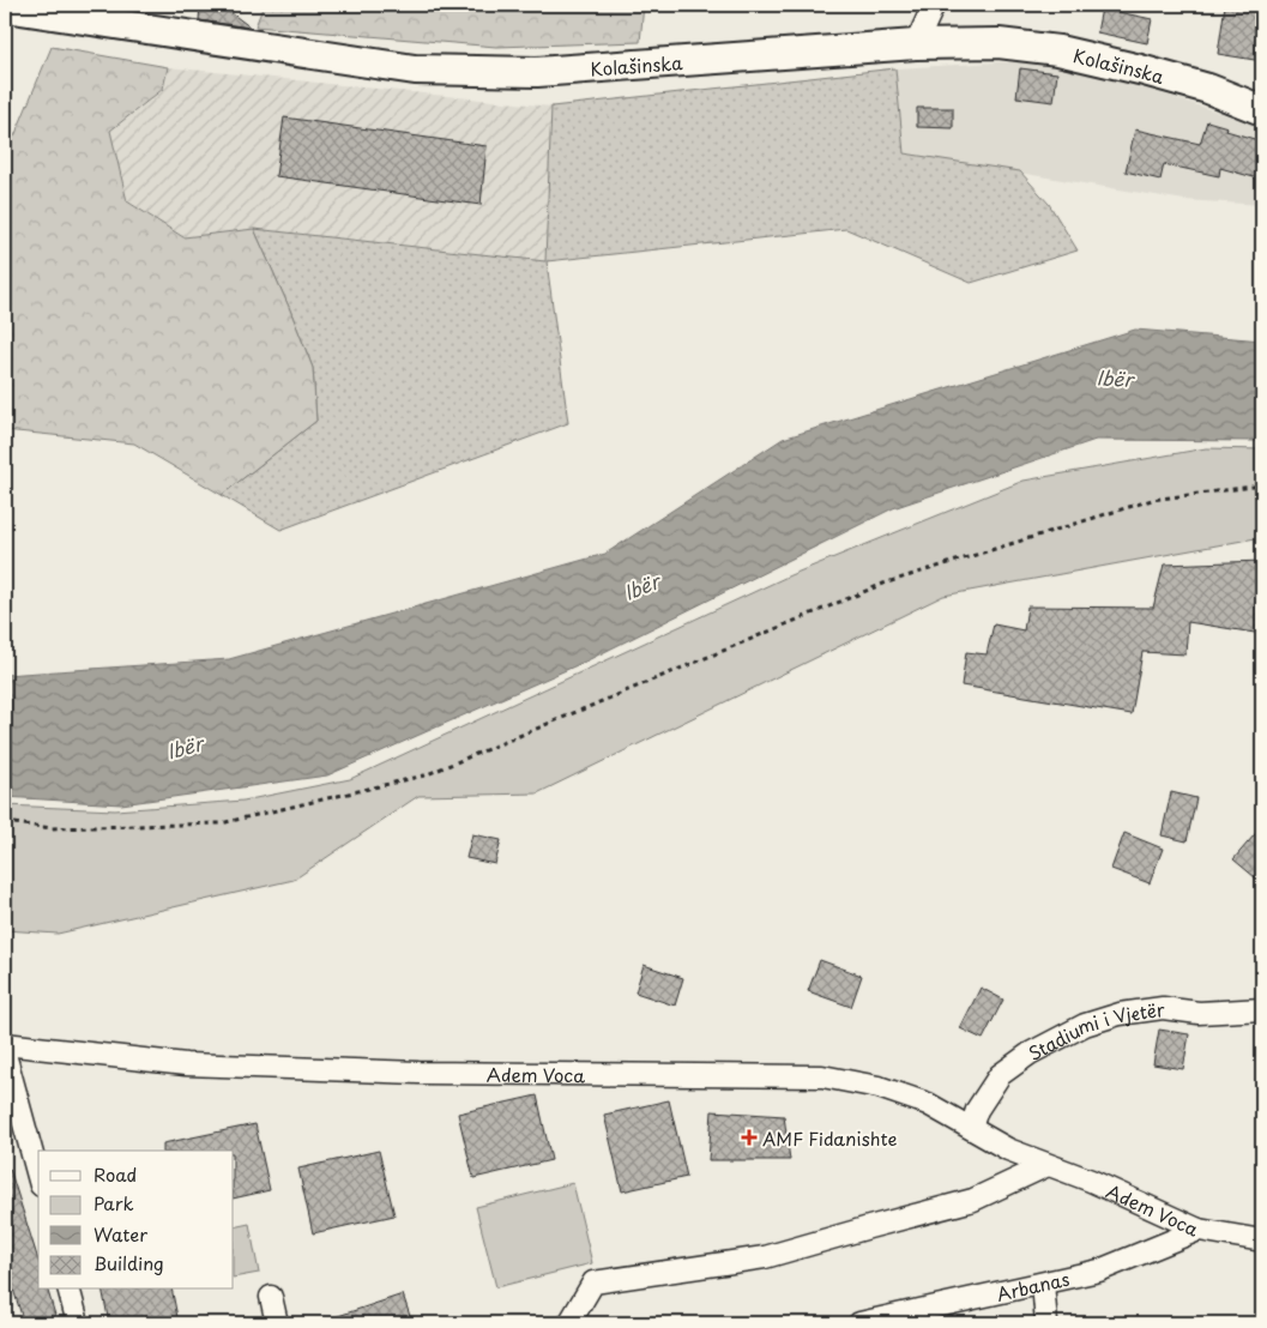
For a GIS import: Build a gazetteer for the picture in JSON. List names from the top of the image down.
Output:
{
  "streets": {
    "main road": ["Kolašinska"],
    "street": ["Stadiumi i Vjetër", "Adem Voca", "Arbanas"]
  },
  "crossings": [
    ["Stadiumi i Vjetër", "Adem Voca"],
    ["Adem Voca", "Arbanas"]
  ],
  "water": ["Ibër"],
  "places": {
    "health": ["AMF Fidanishte"]
  },
  "legend": [
    "Road",
    "Park",
    "Water",
    "Building"
  ]
}
